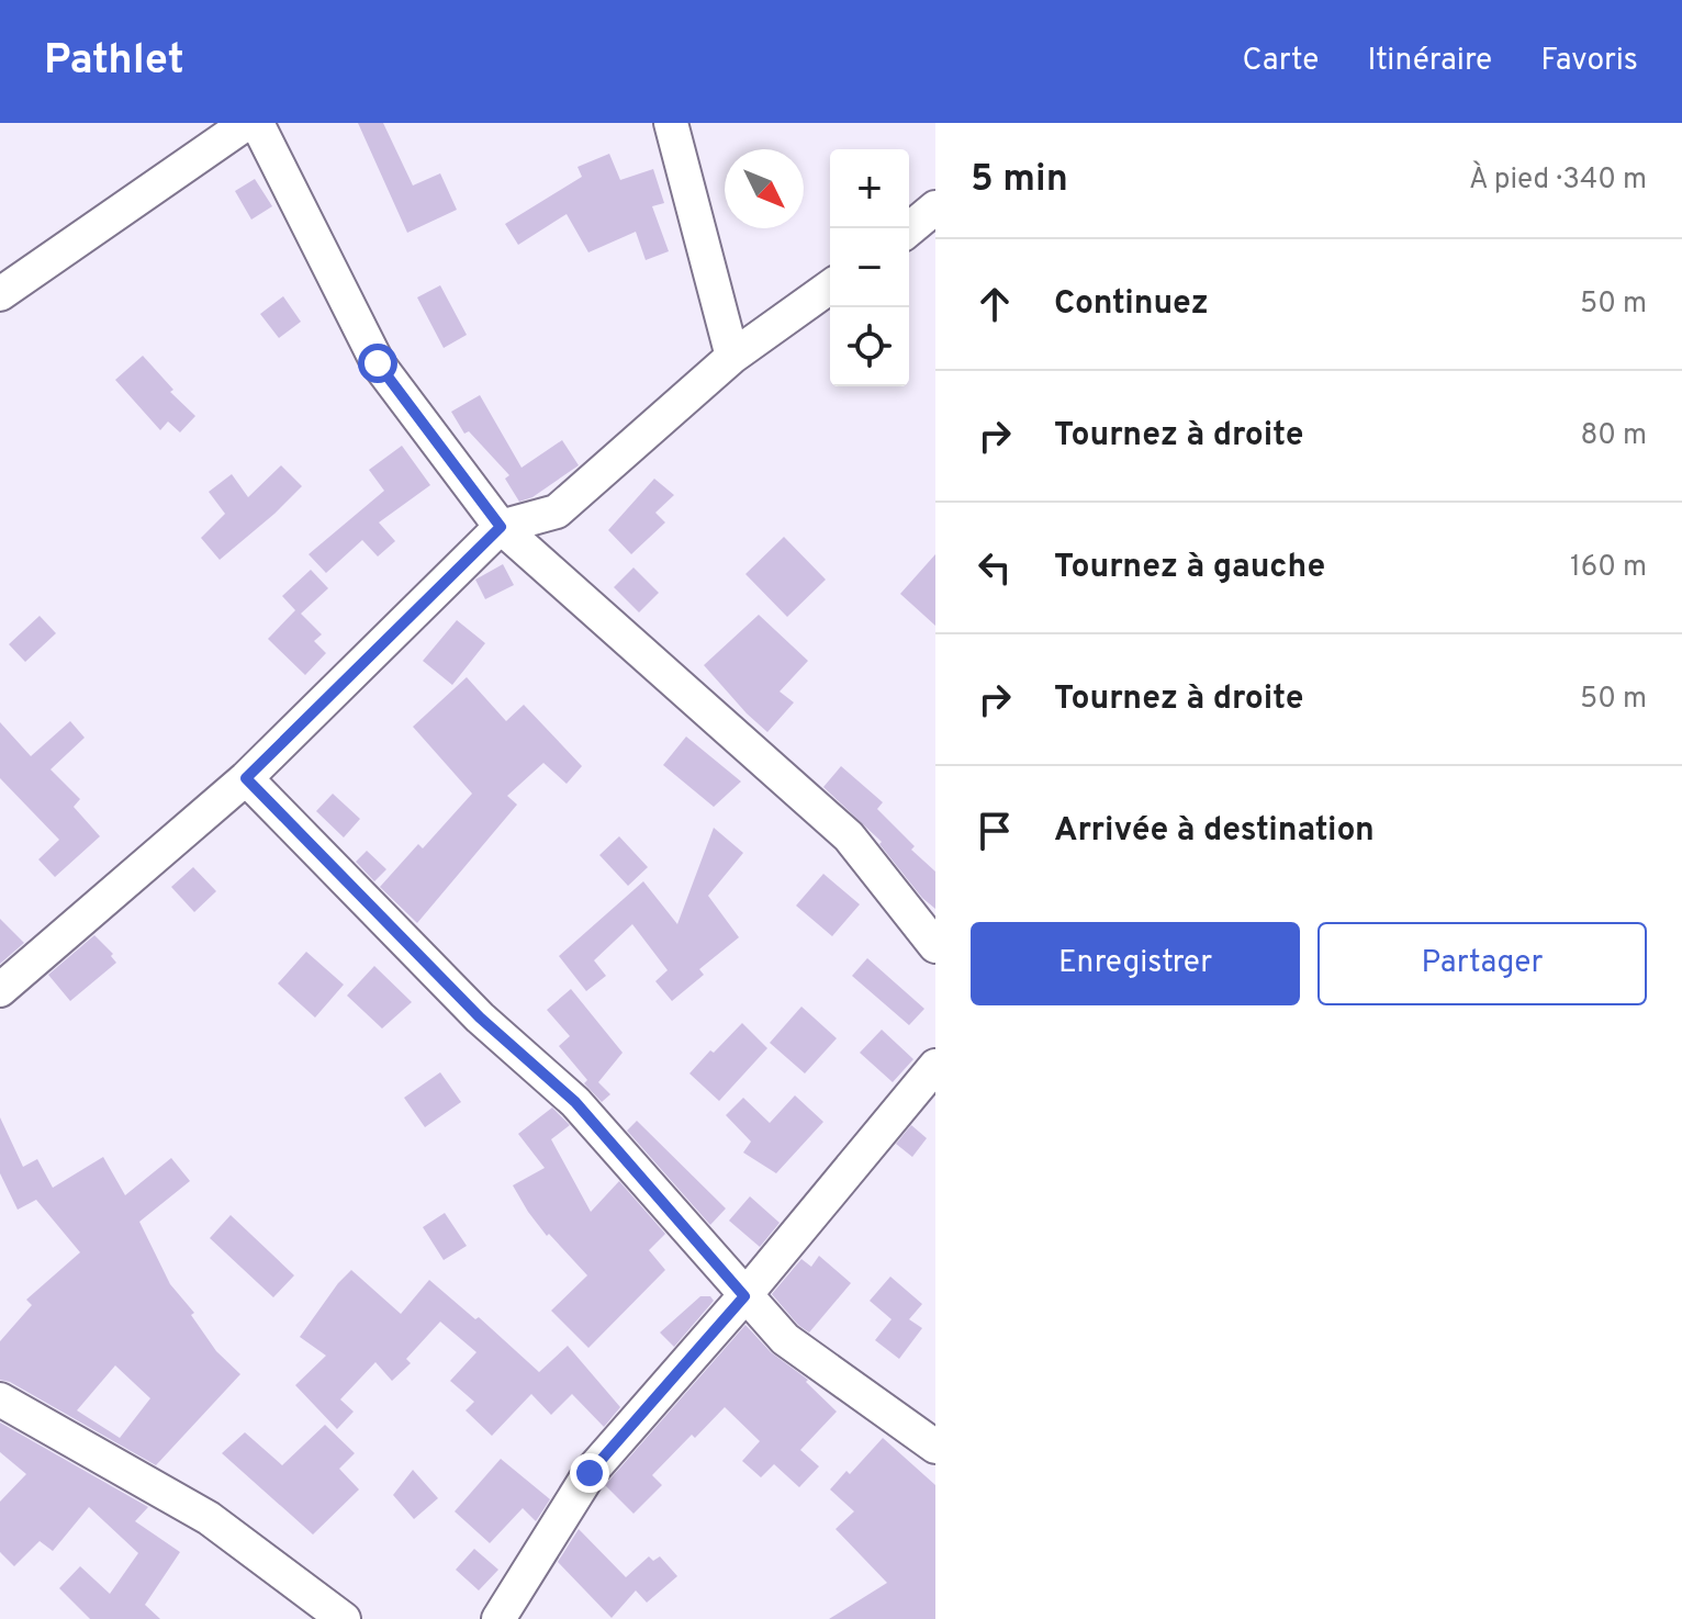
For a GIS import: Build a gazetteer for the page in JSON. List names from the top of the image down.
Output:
{
  "north": "bottom right",
  "page": {
    "header": "Pathlet",
    "nav": ["Carte", "Itinéraire", "Favoris"],
    "heading": ["5 min", "À pied · 340 m"],
    "map_buttons": ["+", "−"],
    "list": [
      ["Continuez", "50 m"],
      ["Tournez à droite", "80 m"],
      ["Tournez à gauche", "160 m"],
      ["Tournez à droite", "50 m"],
      "Arrivée à destination"
    ],
    "buttons": ["Enregistrer", "Partager"]
  }
}
